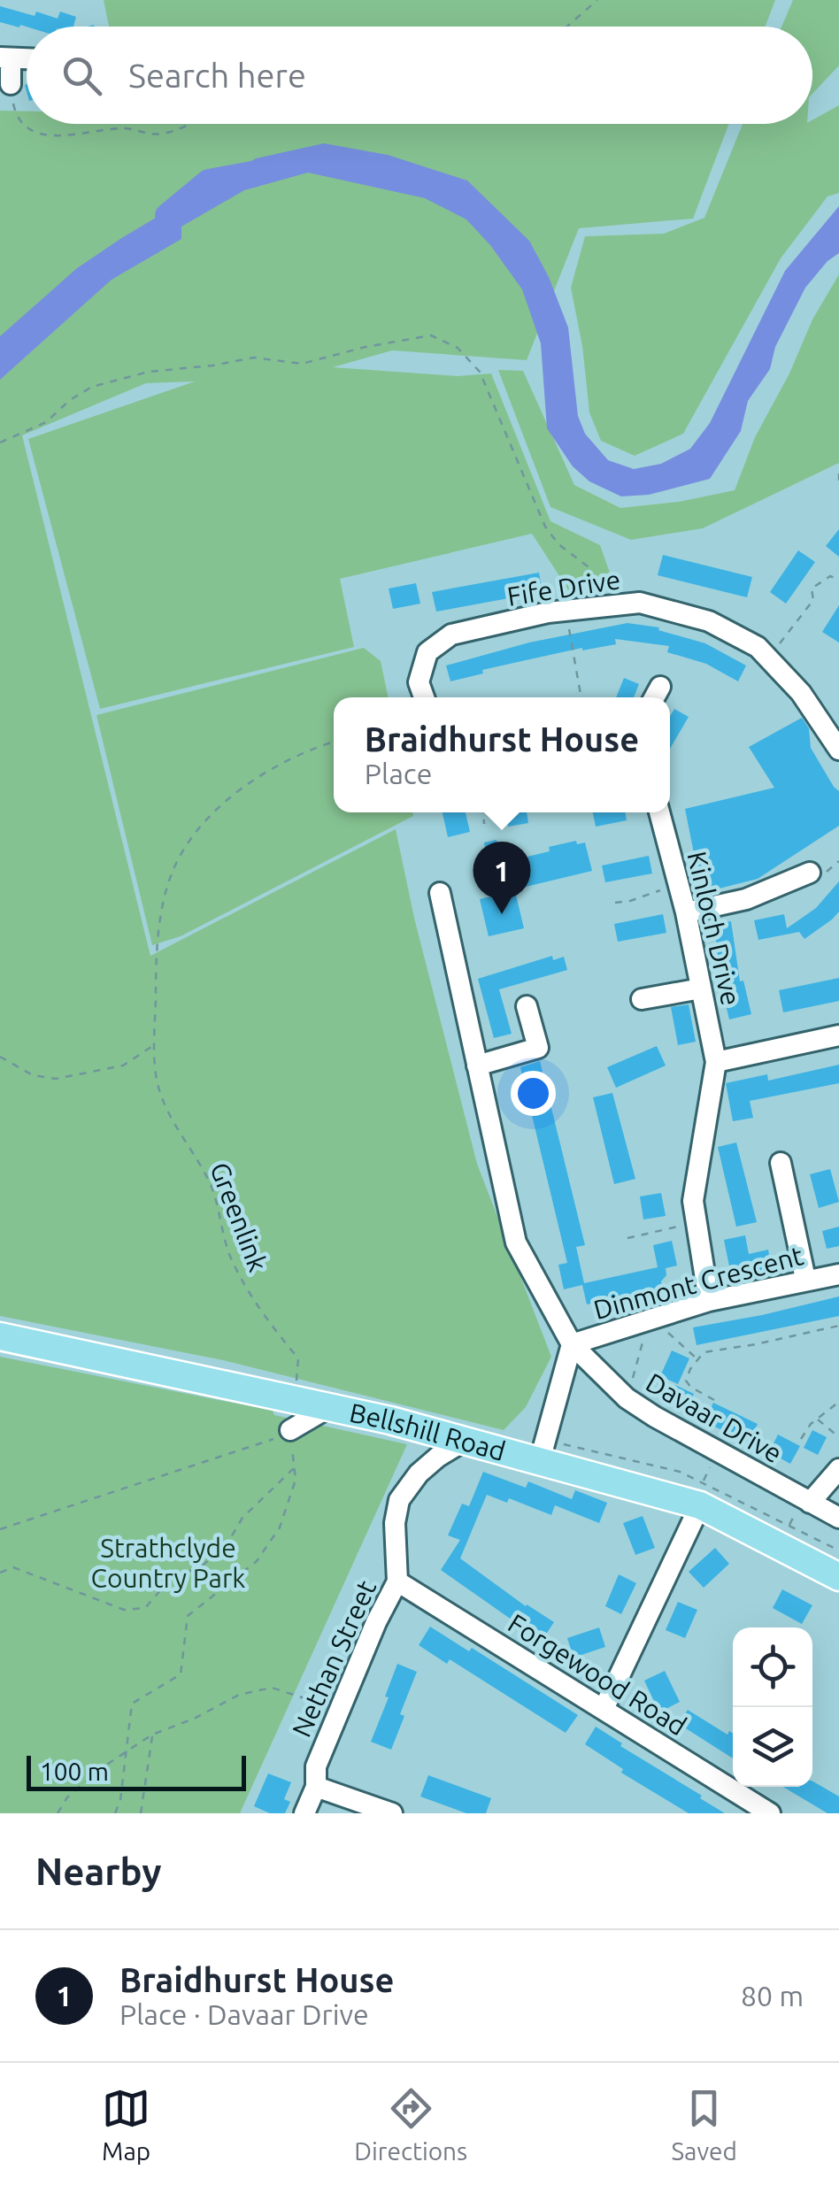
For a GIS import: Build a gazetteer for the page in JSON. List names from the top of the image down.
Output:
{
  "streets": {
    "main road": ["Bellshill Road"],
    "street": [
      "Fife Drive",
      "Kinloch Drive",
      "Dinmont Crescent",
      "Davaar Drive",
      "Nethan Street",
      "Forgewood Road"
    ],
    "path": ["Greenlink"]
  },
  "crossings": [
    ["Kinloch Drive", "Dinmont Crescent"],
    ["Greenlink", "Bellshill Road"],
    ["Dinmont Crescent", "Davaar Drive"],
    ["Bellshill Road", "Nethan Street"],
    ["Nethan Street", "Forgewood Road"]
  ],
  "parks": ["Strathclyde Country Park"],
  "scale_bar": "100 m",
  "page": {
    "search": "Search here",
    "popup": ["Braidhurst House", "Place"],
    "pins": "1",
    "scale": "100 m",
    "heading": "Nearby",
    "list": [
      {
        "mark": "1",
        "name": "Braidhurst House",
        "note": "Place · Davaar Drive",
        "value": "80 m"
      }
    ],
    "nav": ["Map", "Directions", "Saved"]
  }
}
